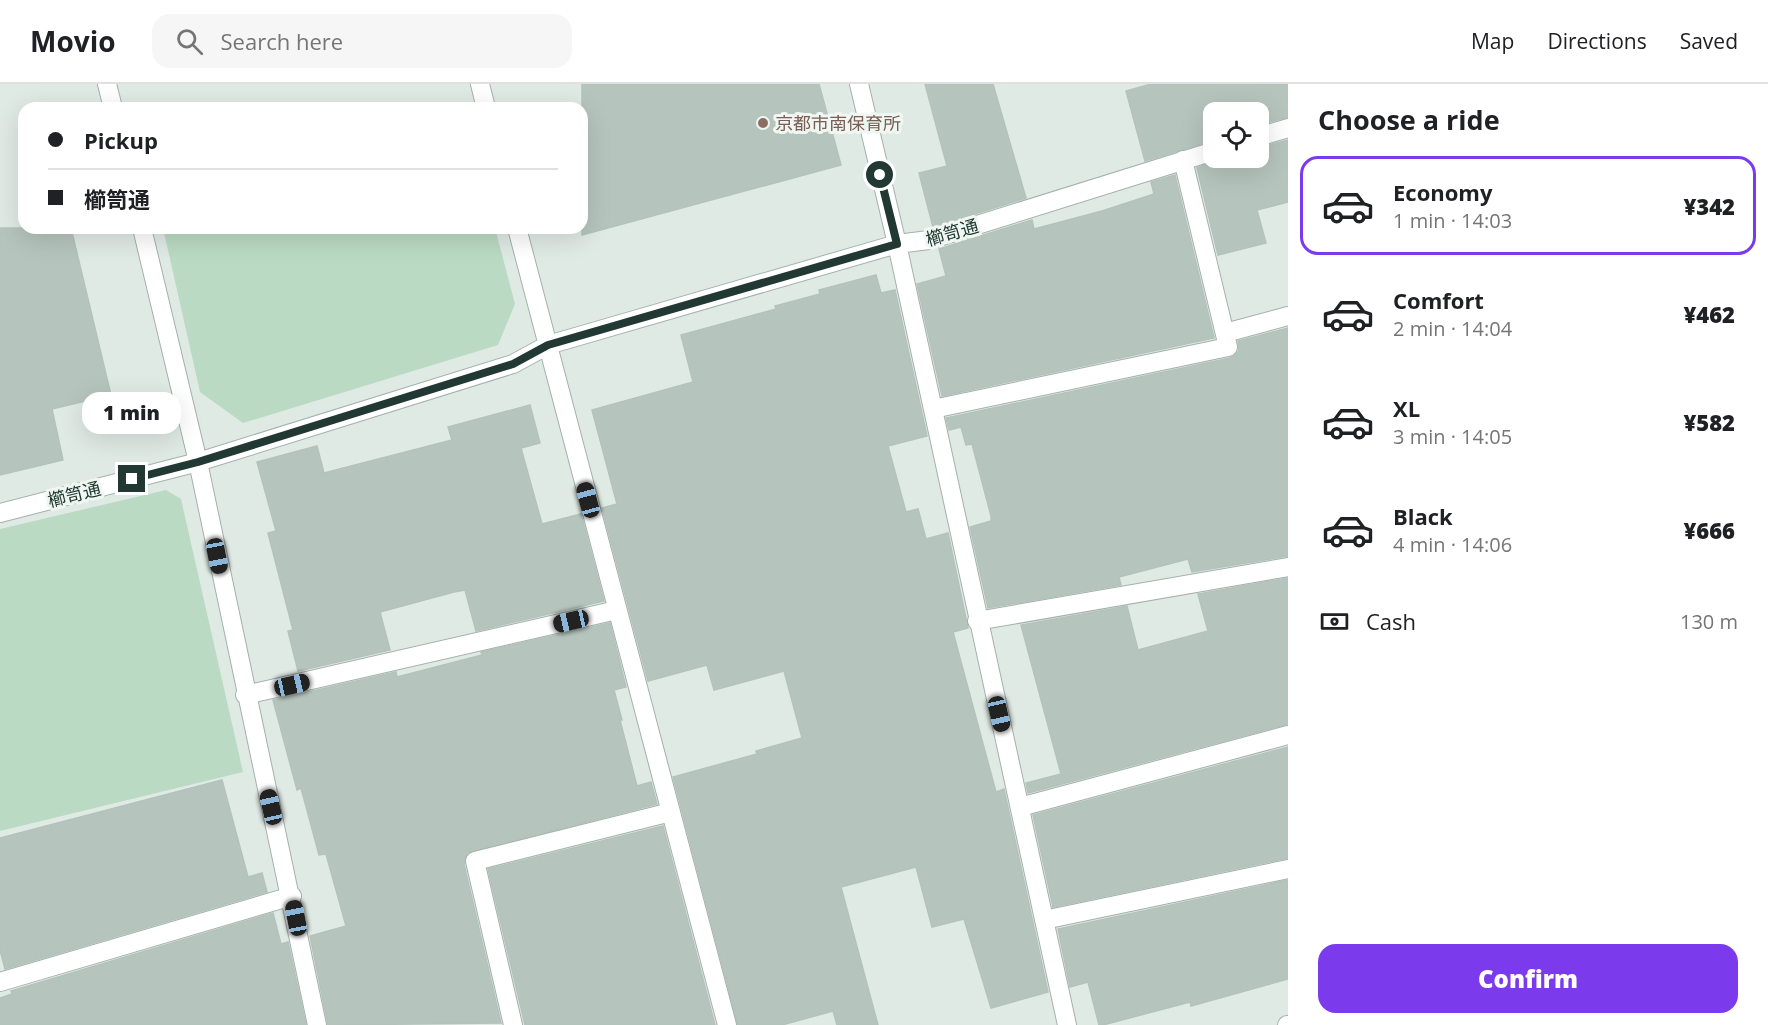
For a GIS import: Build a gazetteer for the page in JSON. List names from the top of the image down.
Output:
{
  "streets": {
    "street": ["櫛笥通"]
  },
  "places": ["京都市南保育所"],
  "page": {
    "header": "Movio",
    "search": "Search here",
    "nav": ["Map", "Directions", "Saved"],
    "heading": "Choose a ride",
    "banner": ["Pickup", "櫛笥通"],
    "list": [
      {
        "name": "Economy",
        "note": "1 min · 14:03",
        "value": "¥342"
      },
      {
        "name": "Comfort",
        "note": "2 min · 14:04",
        "value": "¥462"
      },
      {
        "name": "XL",
        "note": "3 min · 14:05",
        "value": "¥582"
      },
      {
        "name": "Black",
        "note": "4 min · 14:06",
        "value": "¥666"
      }
    ],
    "bubble": "1 min",
    "pay": ["Cash", "130 m"],
    "buttons": "Confirm"
  }
}
